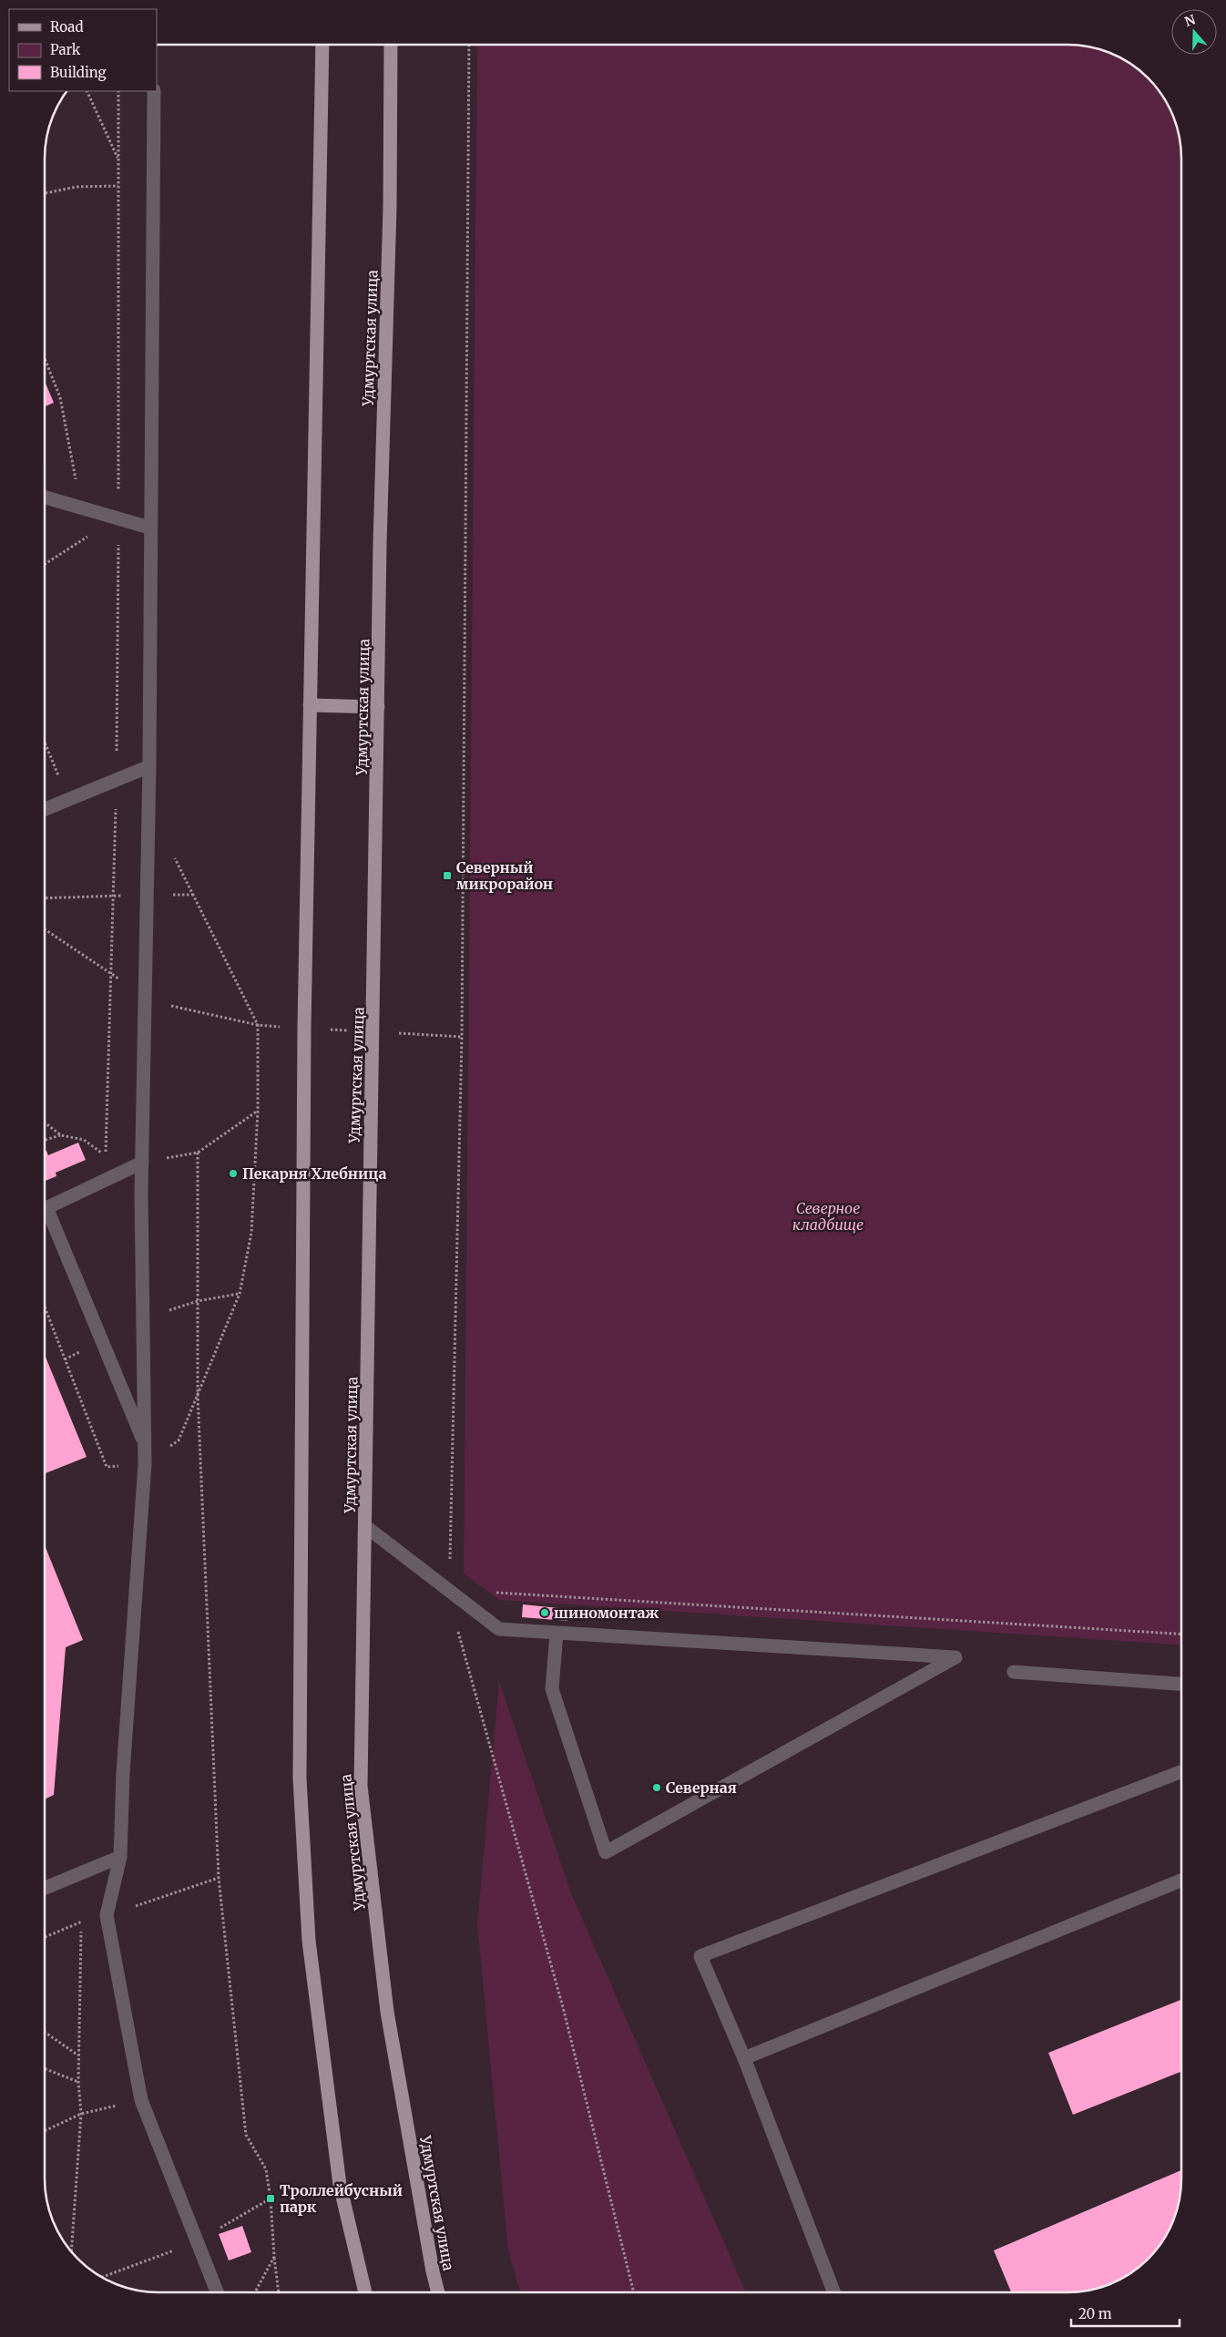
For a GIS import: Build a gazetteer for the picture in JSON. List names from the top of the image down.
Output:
{
  "streets": {
    "main road": ["Удмуртская улица"]
  },
  "parks": ["Северное кладбище"],
  "places": {
    "transit": ["Северный микрорайон", "Троллейбусный парк"],
    "other": ["Пекарня Хлебница", "шиномонтаж", "Северная"]
  },
  "legend": ["Road", "Park", "Building"],
  "scale_bar": "20 m",
  "north": "top"
}
